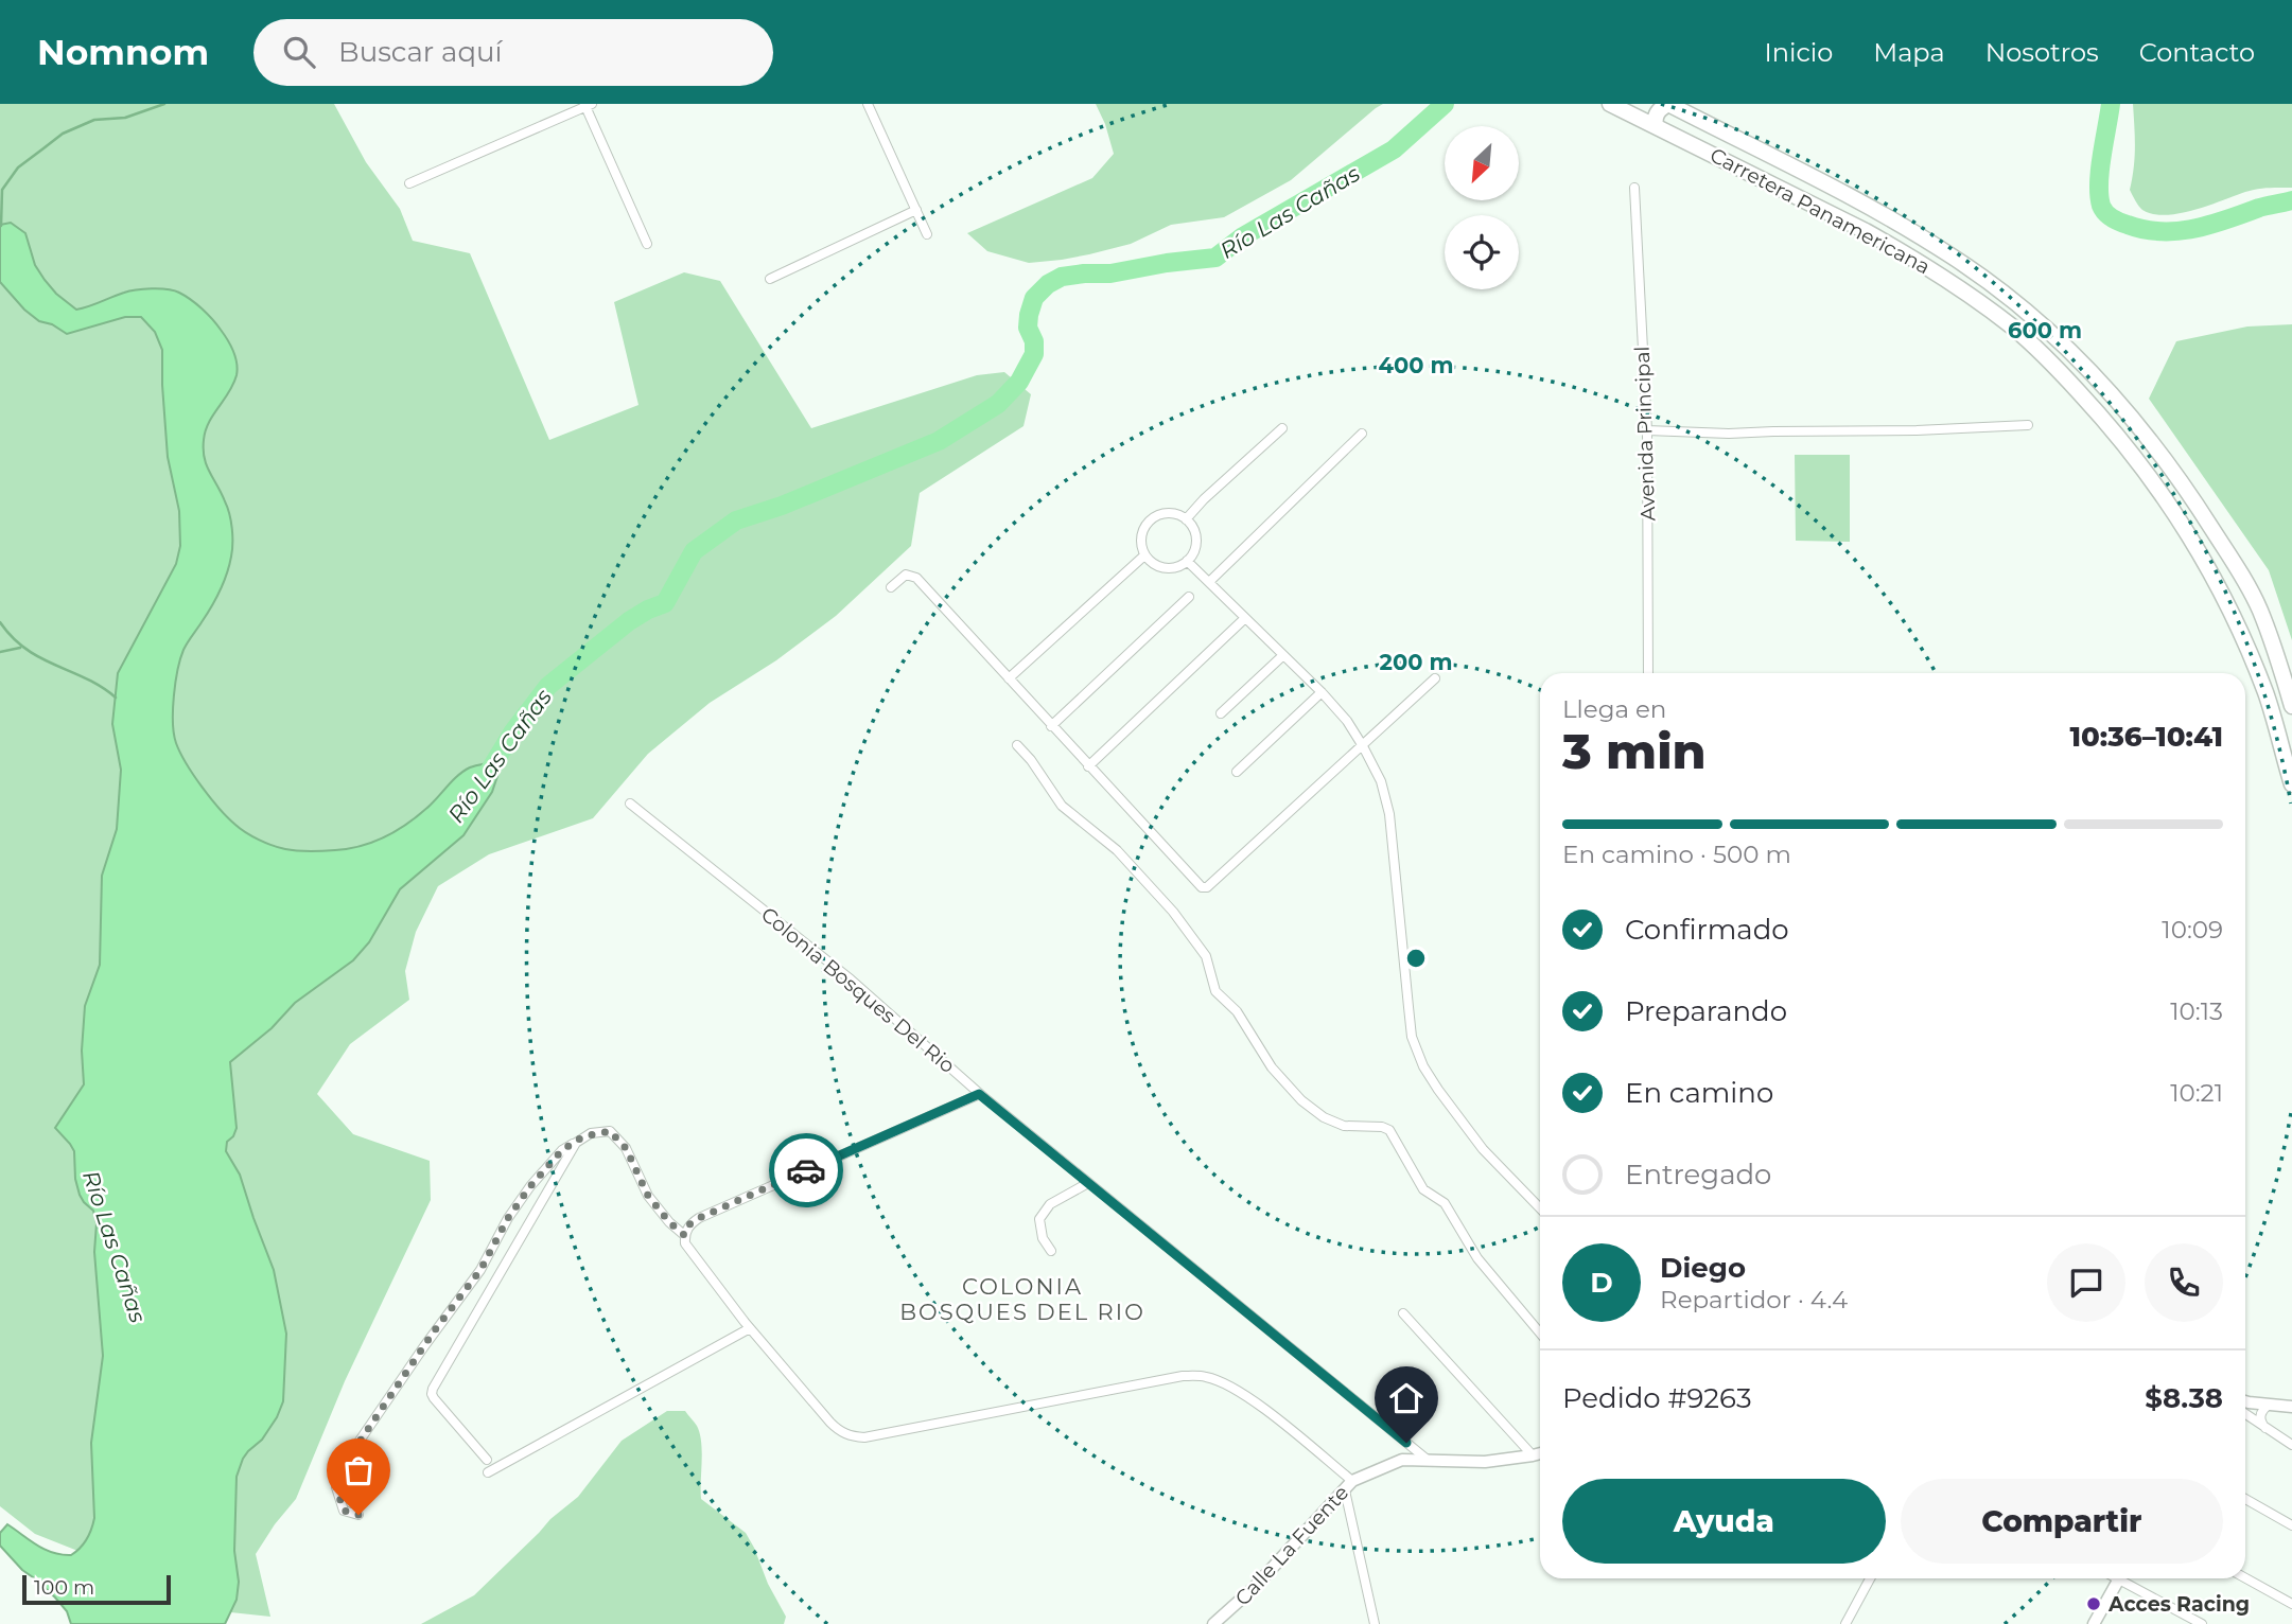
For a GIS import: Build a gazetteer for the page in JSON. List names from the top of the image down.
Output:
{
  "streets": {
    "highway": ["Carretera Panamericana"],
    "street": ["Avenida Principal", "Colonia Bosques Del Rio", "Calle La Fuente"]
  },
  "crossings": [
    ["Colonia Bosques Del Rio", "Calle La Fuente"]
  ],
  "districts": ["COLONIA BOSQUES DEL RIO"],
  "water": ["Río Las Cañas"],
  "places": ["Acces Racing"],
  "scale_bar": "100 m",
  "north": "bottom left",
  "page": {
    "header": "Nomnom",
    "search": "Buscar aquí",
    "nav": [
      "Inicio",
      "Mapa",
      "Nosotros",
      "Contacto"
    ],
    "heading": ["3 min", "Llega en", "10:36–10:41"],
    "panel": [
      "Diego",
      "Repartidor · 4.4",
      "Pedido #9263",
      "$8.38"
    ],
    "bar": "En camino · 500 m",
    "list": [
      ["Confirmado", "10:09"],
      ["Preparando", "10:13"],
      ["En camino", "10:21"],
      "Entregado"
    ],
    "round": "D",
    "buttons": ["Ayuda", "Compartir"],
    "scale": "100 m"
  },
  "rings": ["600 m", "400 m", "200 m"]
}
